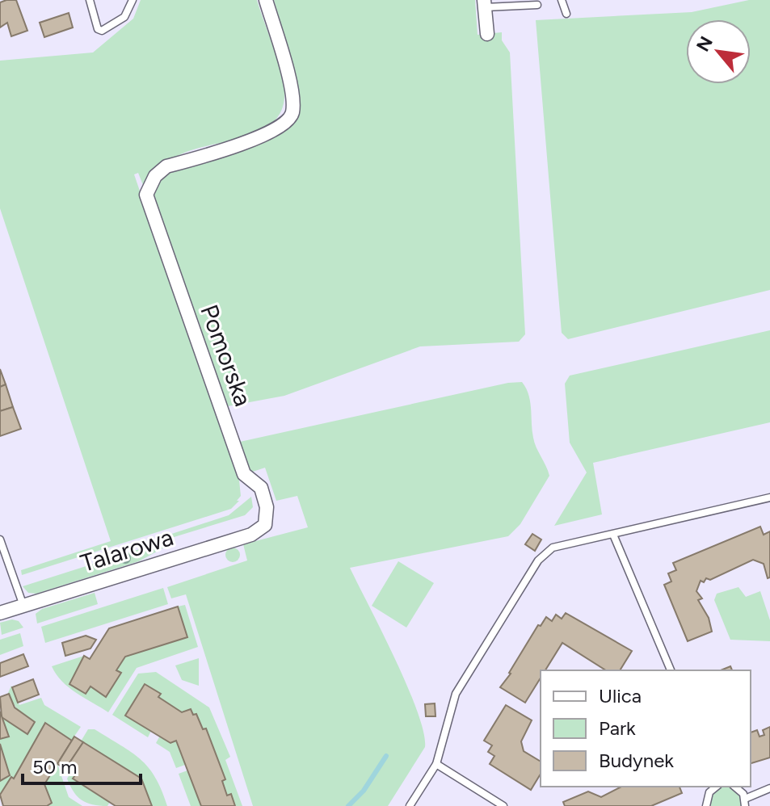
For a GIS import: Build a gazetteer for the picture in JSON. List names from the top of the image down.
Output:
{
  "streets": {
    "street": ["Pomorska", "Talarowa"]
  },
  "crossings": [
    ["Pomorska", "Talarowa"]
  ],
  "legend": ["Ulica", "Park", "Budynek"],
  "scale_bar": "50 m",
  "north": "top left"
}
